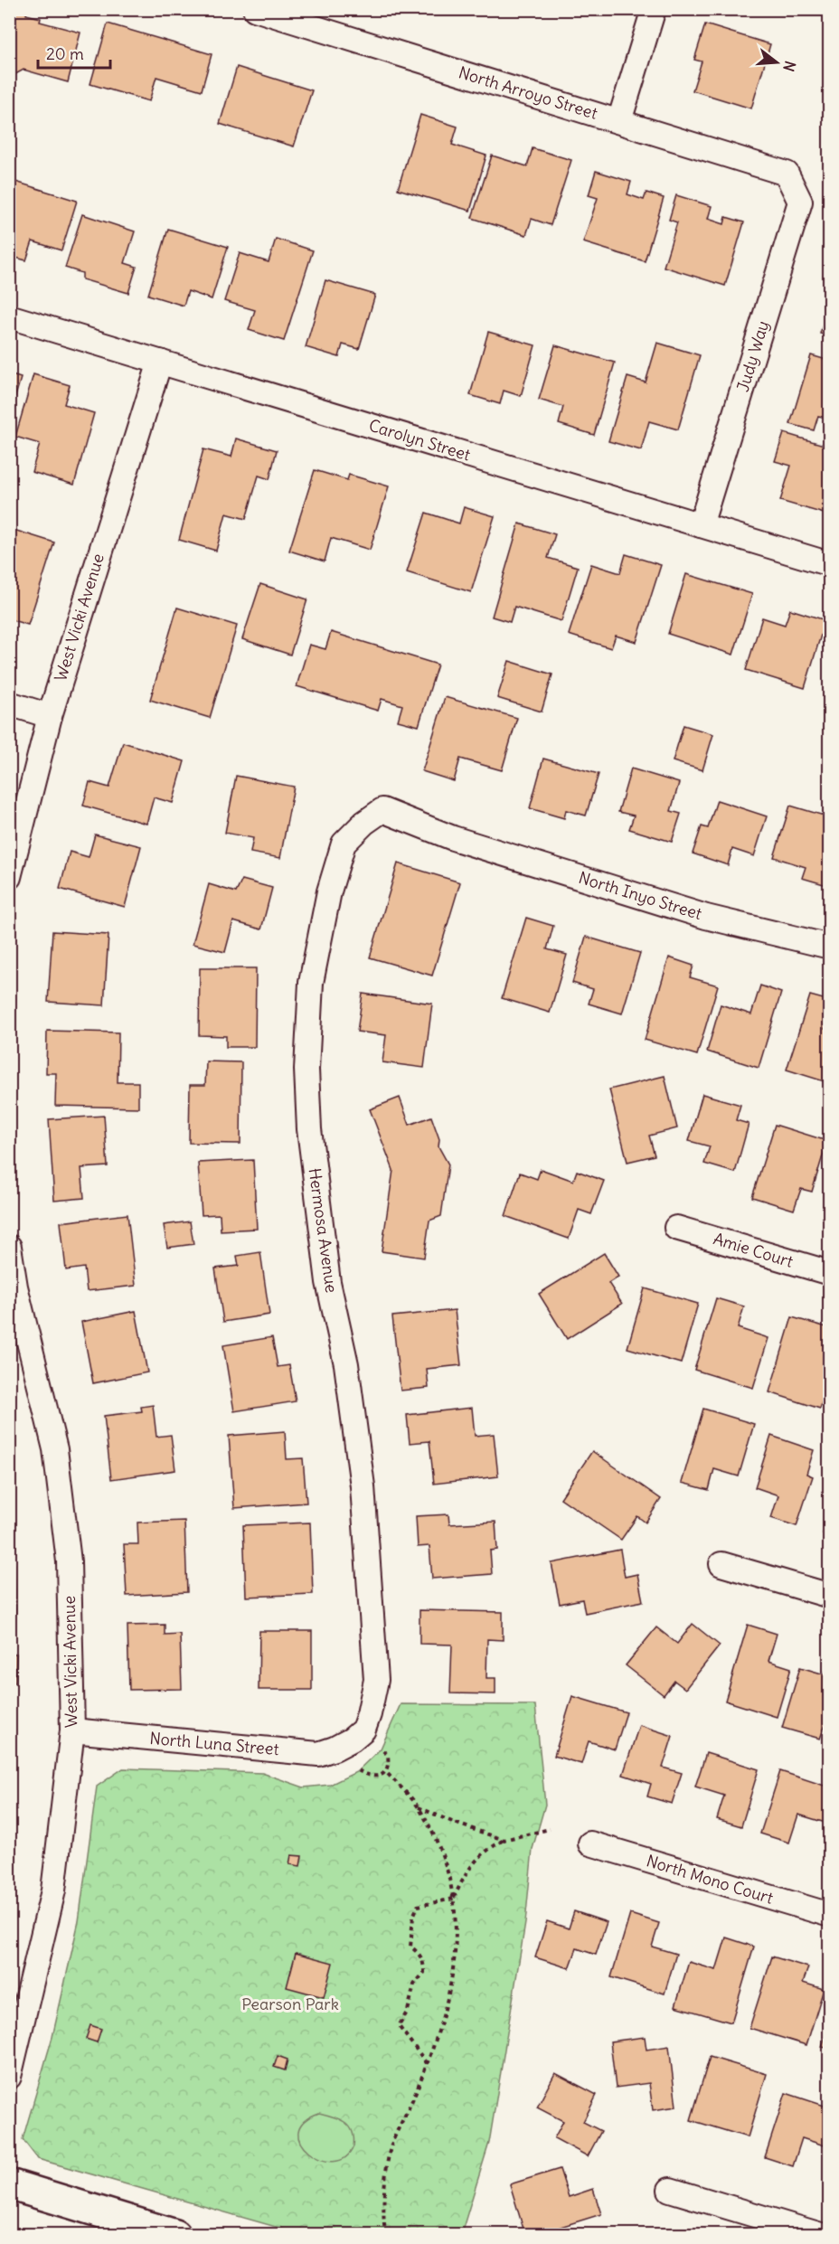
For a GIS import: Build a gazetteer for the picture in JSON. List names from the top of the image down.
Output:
{
  "streets": {
    "street": [
      "North Arroyo Street",
      "Judy Way",
      "Carolyn Street",
      "West Vicki Avenue",
      "North Inyo Street",
      "Hermosa Avenue",
      "Amie Court",
      "North Luna Street",
      "North Mono Court"
    ]
  },
  "crossings": [
    ["North Arroyo Street", "Judy Way"],
    ["Judy Way", "Carolyn Street"],
    ["Carolyn Street", "West Vicki Avenue"],
    ["West Vicki Avenue", "North Luna Street"],
    ["North Inyo Street", "Hermosa Avenue"],
    ["Hermosa Avenue", "North Luna Street"]
  ],
  "parks": ["Pearson Park"],
  "scale_bar": "20 m",
  "north": "right"
}
